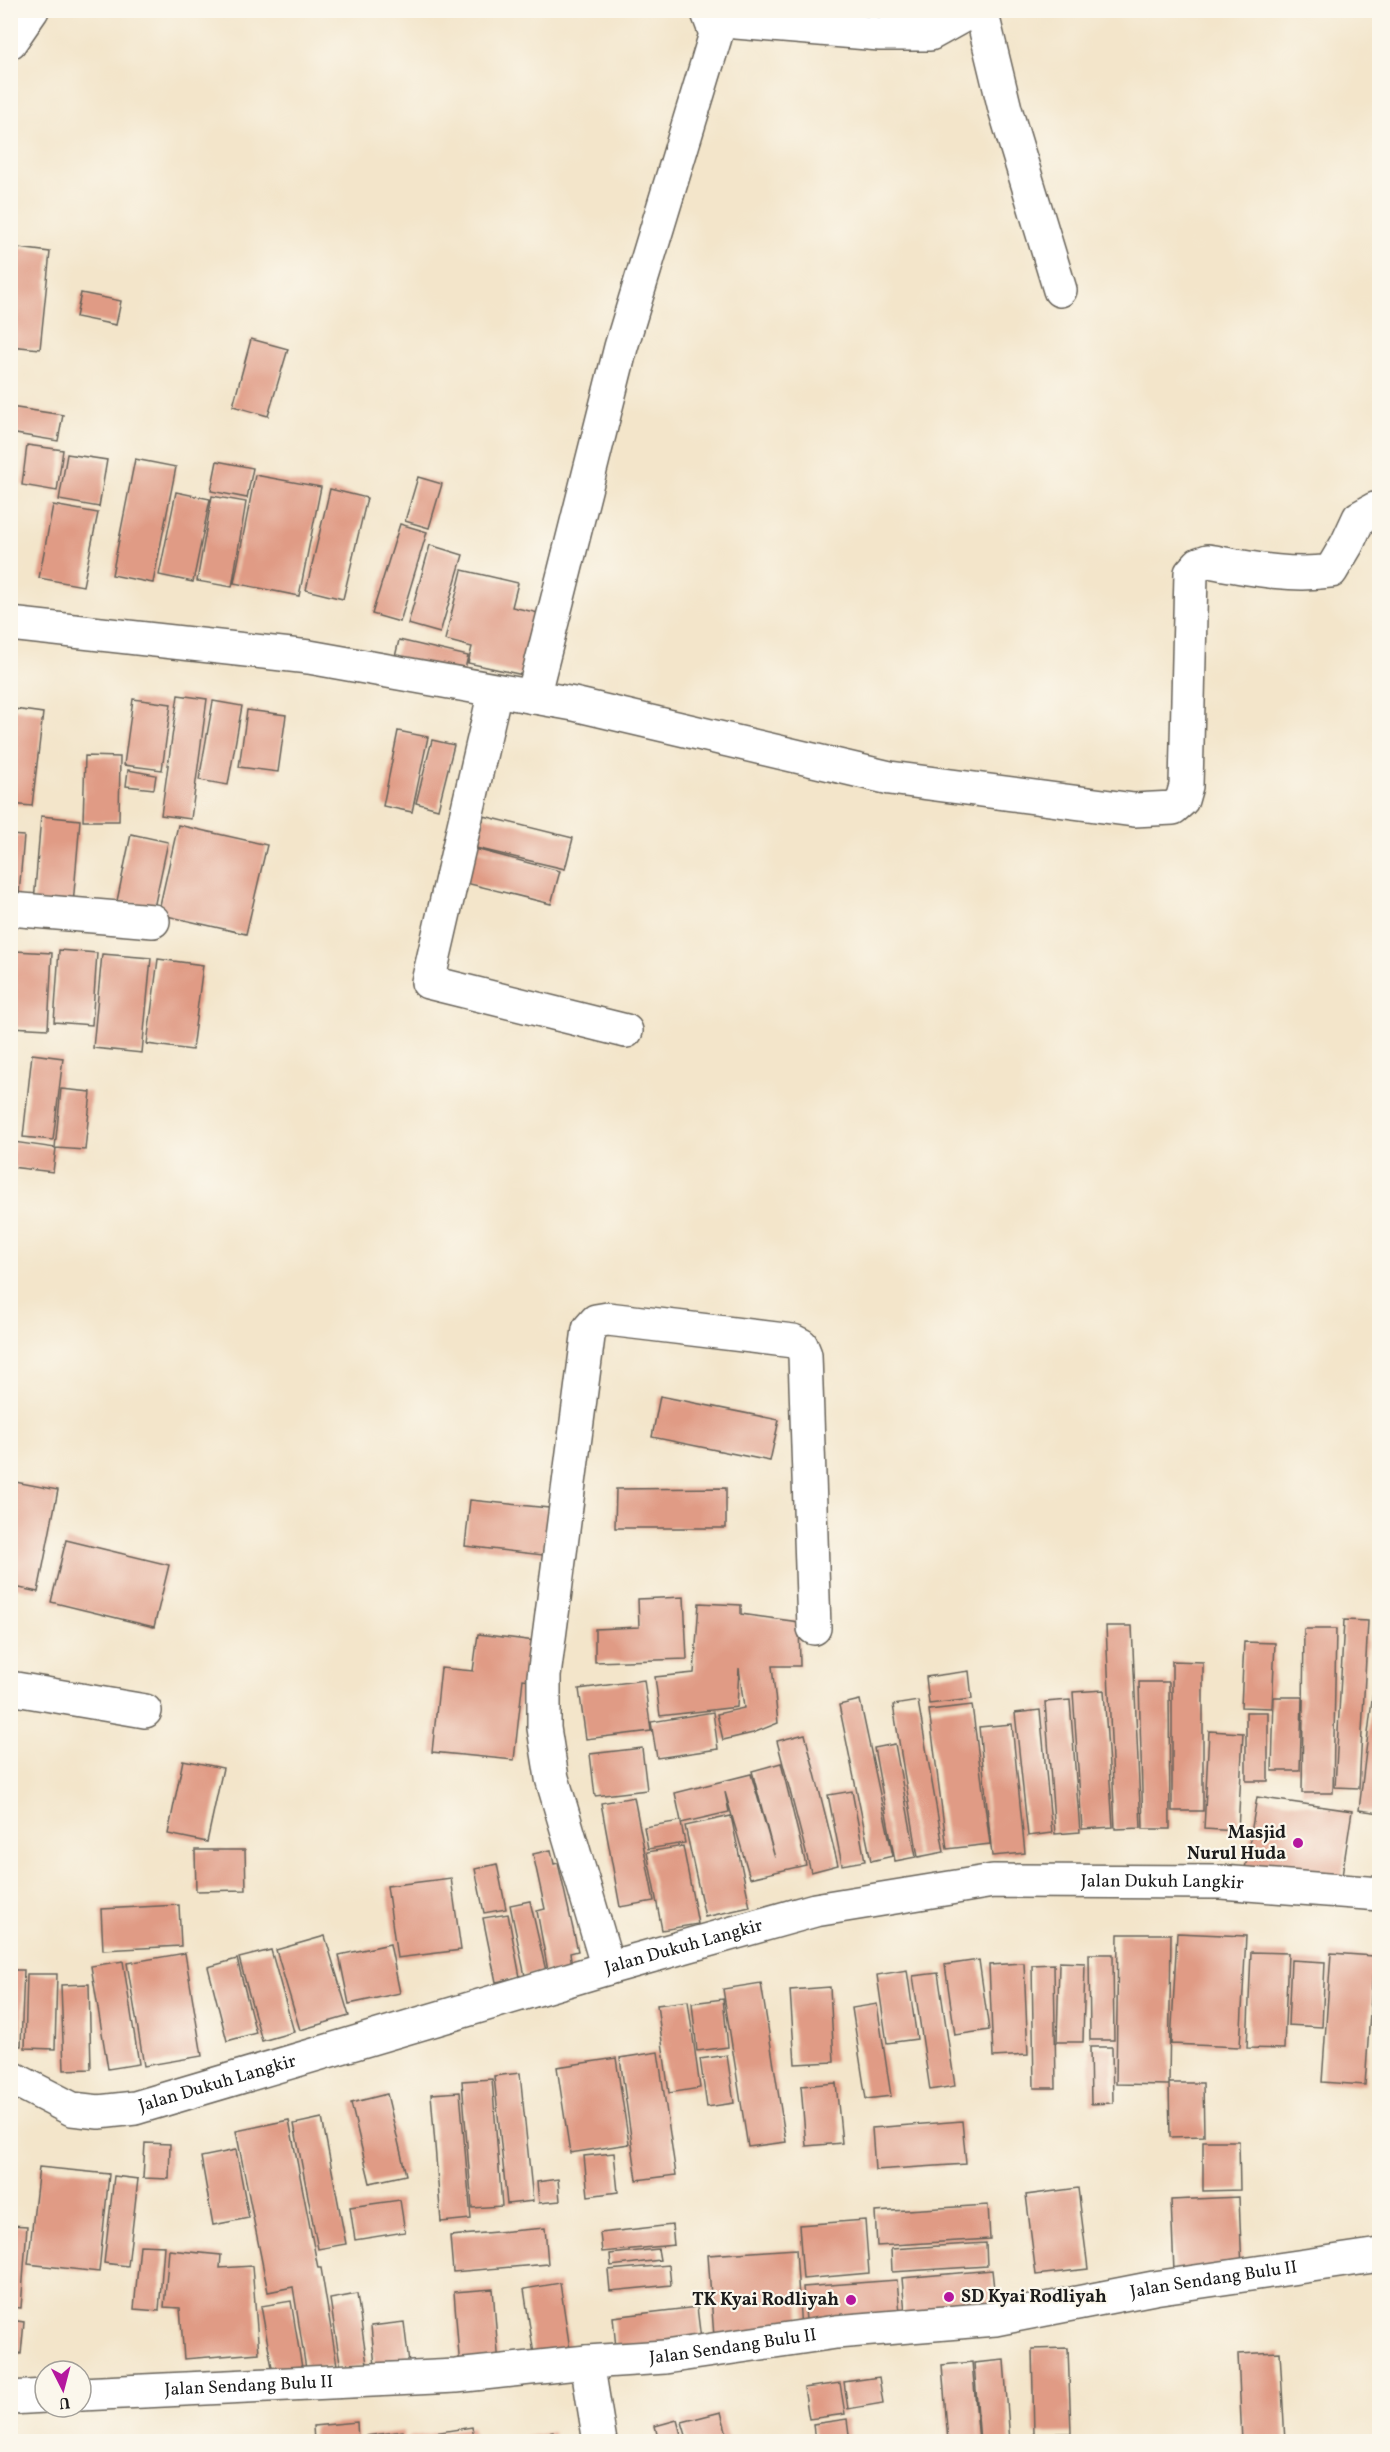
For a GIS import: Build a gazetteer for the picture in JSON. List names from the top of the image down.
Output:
{
  "streets": {
    "street": ["Jalan Dukuh Langkir", "Jalan Sendang Bulu II"]
  },
  "places": ["Masjid Nurul Huda", "SD Kyai Rodliyah", "TK Kyai Rodliyah"],
  "north": "bottom"
}
